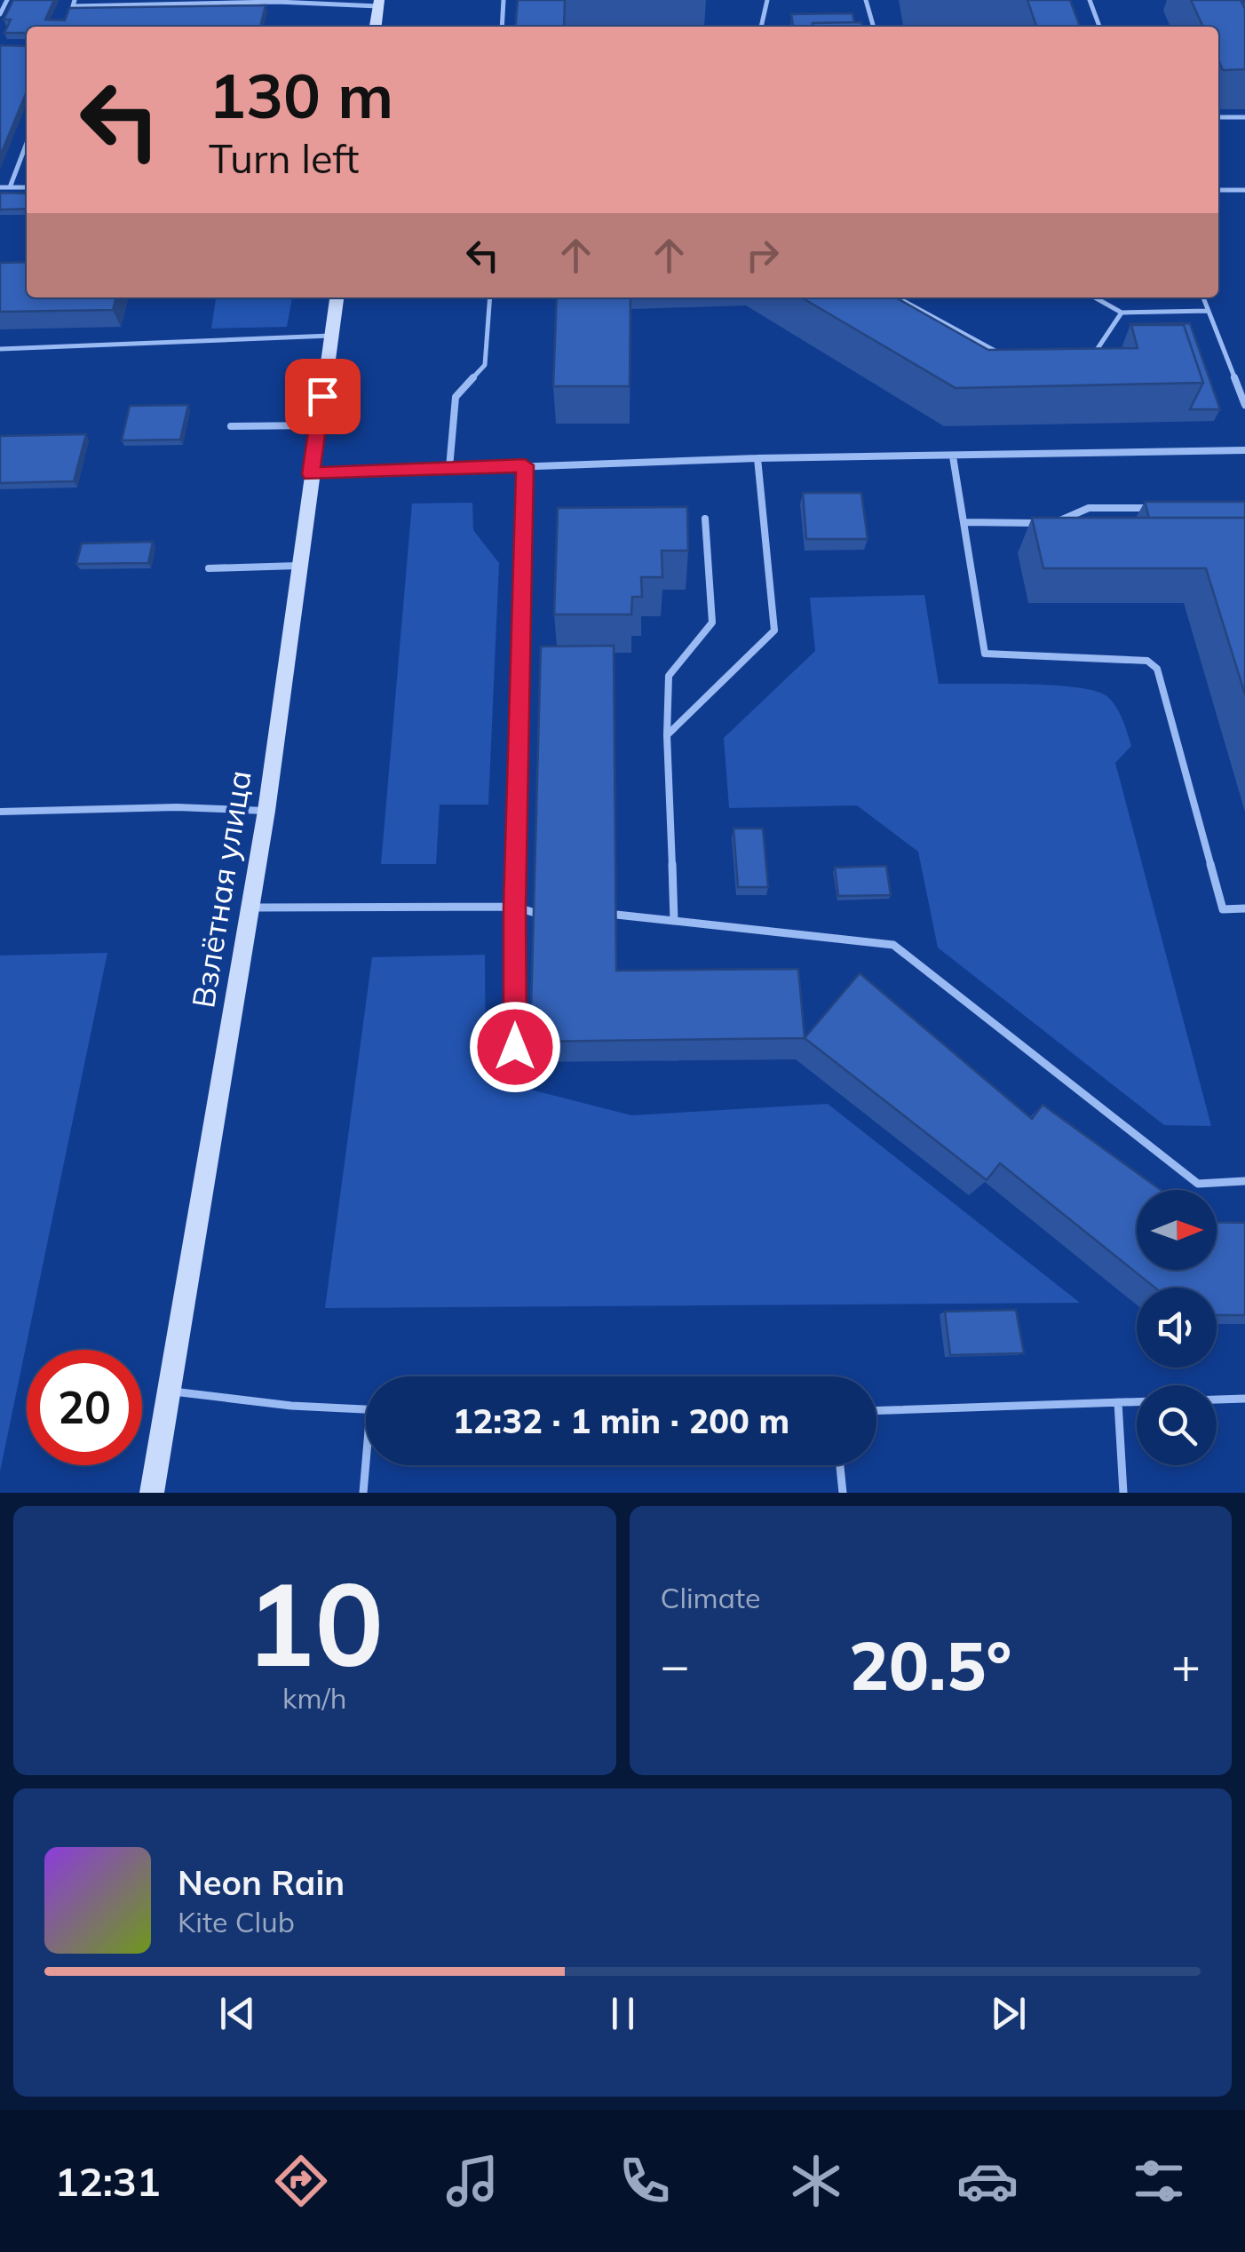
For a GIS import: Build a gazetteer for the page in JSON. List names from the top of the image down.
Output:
{
  "streets": {
    "main road": ["Взлётная улица"]
  },
  "north": "right",
  "page": {
    "turn": ["130 m", "Turn left"],
    "limit": "20",
    "trip": "12:32 · 1 min · 200 m",
    "tile": [
      ["10", "km/h"],
      "Climate"
    ],
    "heat": ["−", "20.5°", "+"],
    "song": ["Neon Rain", "Kite Club"],
    "tabs": "12:31"
  }
}
